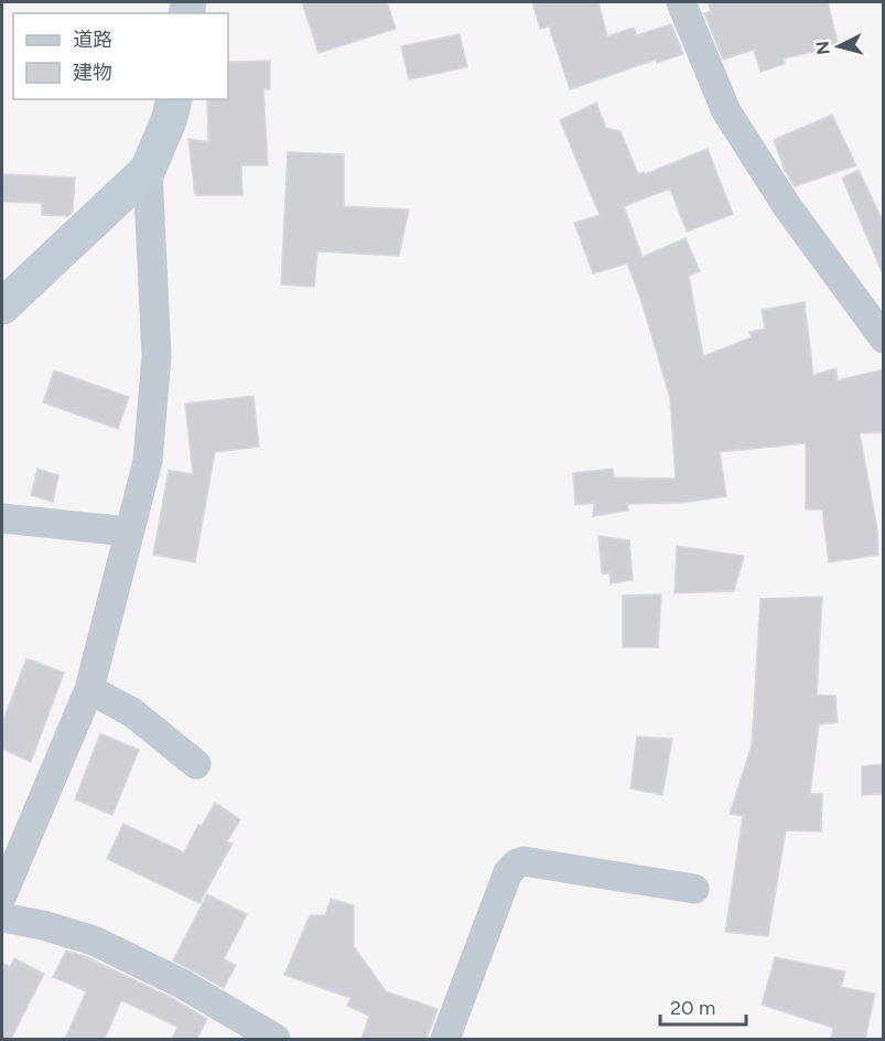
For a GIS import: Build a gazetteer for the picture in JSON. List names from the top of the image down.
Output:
{
  "legend": ["道路", "建物"],
  "scale_bar": "20 m",
  "north": "left"
}
